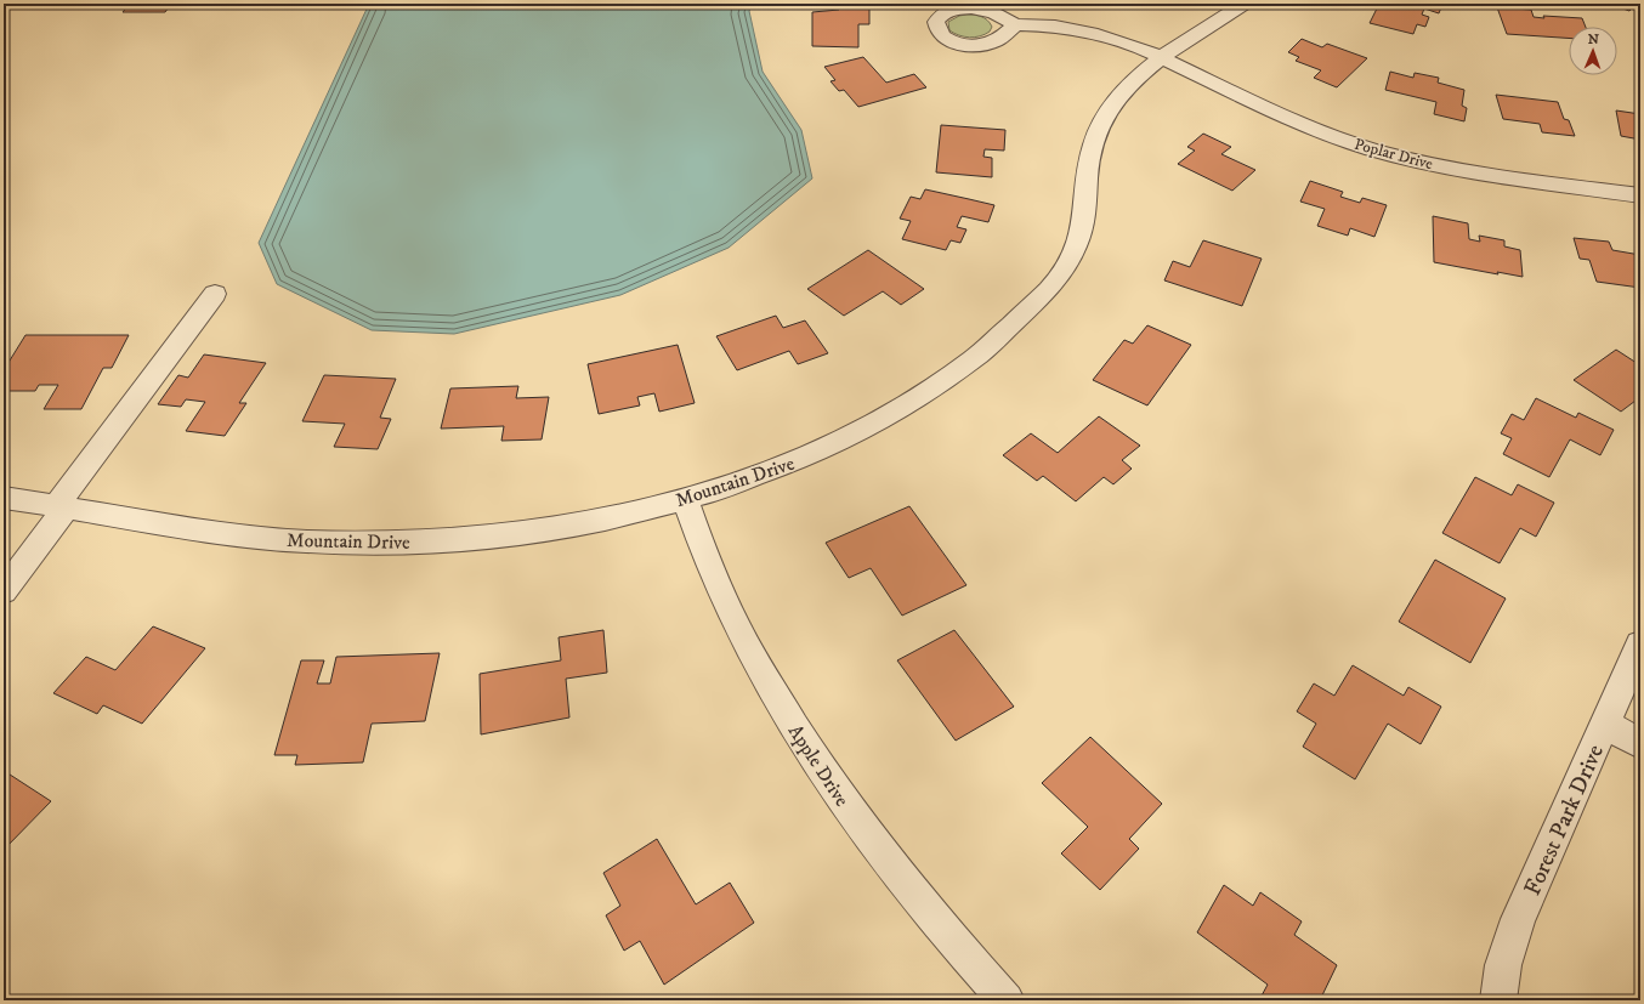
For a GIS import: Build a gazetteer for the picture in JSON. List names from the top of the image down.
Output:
{
  "streets": {
    "street": [
      "Poplar Drive",
      "Mountain Drive",
      "Apple Drive",
      "Forest Park Drive"
    ]
  },
  "crossings": [
    ["Poplar Drive", "Mountain Drive"],
    ["Mountain Drive", "Apple Drive"]
  ],
  "north": "top"
}
